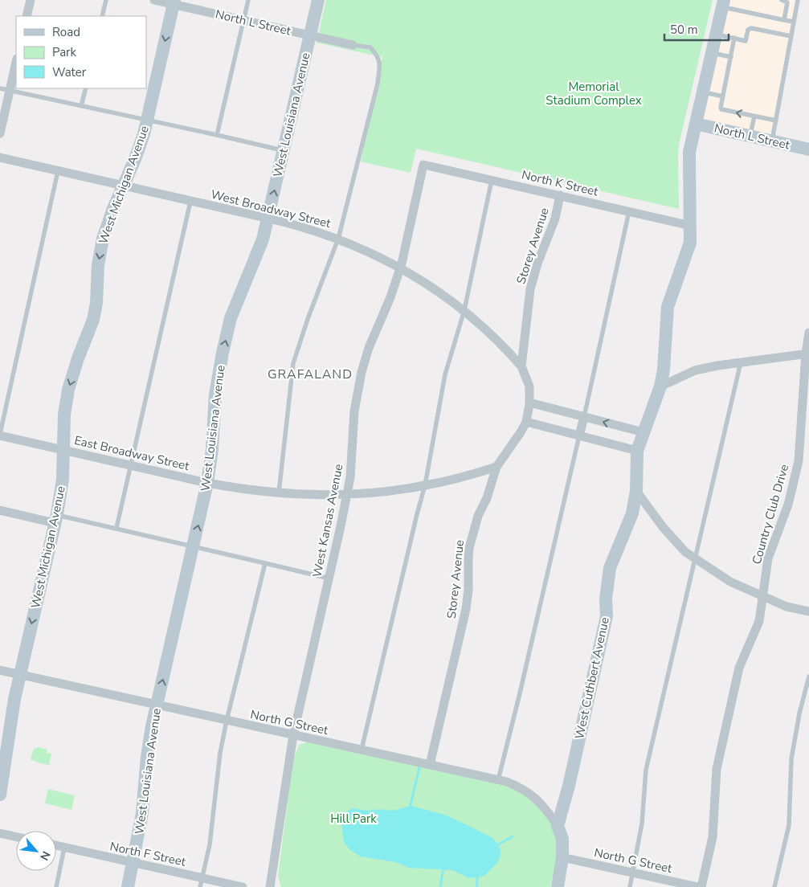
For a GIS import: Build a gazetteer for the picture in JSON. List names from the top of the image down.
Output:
{
  "streets": {
    "street": [
      "North L Street",
      "West Louisiana Avenue",
      "North K Street",
      "West Michigan Avenue",
      "West Broadway Street",
      "Storey Avenue",
      "East Broadway Street",
      "Country Club Drive",
      "West Kansas Avenue",
      "West Cuthbert Avenue",
      "North G Street",
      "North F Street"
    ]
  },
  "crossings": [
    ["North L Street", "West Louisiana Avenue"],
    ["North L Street", "West Michigan Avenue"],
    ["North L Street", "West Cuthbert Avenue"],
    ["West Louisiana Avenue", "West Broadway Street"],
    ["West Louisiana Avenue", "East Broadway Street"],
    ["West Louisiana Avenue", "North G Street"],
    ["West Louisiana Avenue", "North F Street"],
    ["North K Street", "Storey Avenue"],
    ["North K Street", "West Kansas Avenue"],
    ["North K Street", "West Cuthbert Avenue"],
    ["West Michigan Avenue", "West Broadway Street"],
    ["West Michigan Avenue", "East Broadway Street"],
    ["West Michigan Avenue", "North G Street"],
    ["West Broadway Street", "Storey Avenue"],
    ["West Broadway Street", "West Kansas Avenue"],
    ["Storey Avenue", "East Broadway Street"],
    ["Storey Avenue", "North G Street"],
    ["East Broadway Street", "West Kansas Avenue"],
    ["West Kansas Avenue", "North G Street"],
    ["West Cuthbert Avenue", "North G Street"]
  ],
  "one_way": ["West Louisiana Avenue", "West Michigan Avenue"],
  "districts": ["GRAFALAND"],
  "parks": ["Memorial Stadium Complex", "Hill Park"],
  "legend": ["Road", "Park", "Water"],
  "scale_bar": "50 m",
  "north": "bottom right"
}
